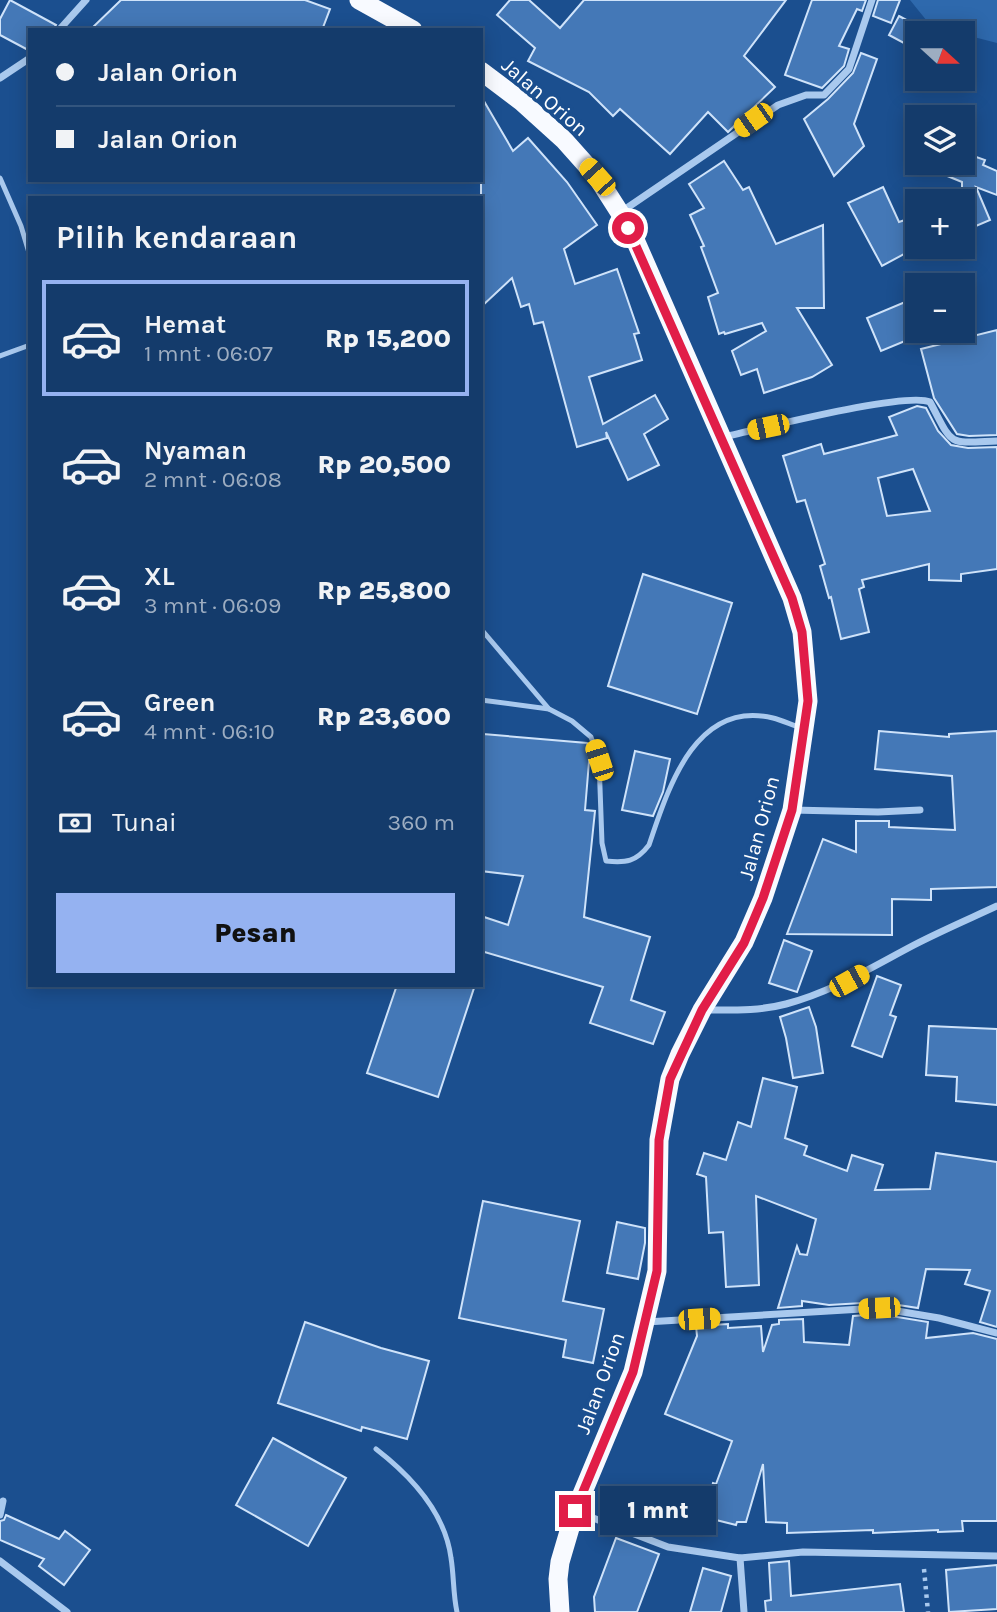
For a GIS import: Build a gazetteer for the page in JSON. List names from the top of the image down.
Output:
{
  "streets": {
    "highway": ["Jalan Orion"]
  },
  "north": "right",
  "page": {
    "map_buttons": ["+", "−"],
    "banner": ["Jalan Orion", "Jalan Orion"],
    "heading": "Pilih kendaraan",
    "list": [
      {
        "name": "Hemat",
        "note": "1 mnt · 06:07",
        "value": "Rp 15,200"
      },
      {
        "name": "Nyaman",
        "note": "2 mnt · 06:08",
        "value": "Rp 20,500"
      },
      {
        "name": "XL",
        "note": "3 mnt · 06:09",
        "value": "Rp 25,800"
      },
      {
        "name": "Green",
        "note": "4 mnt · 06:10",
        "value": "Rp 23,600"
      }
    ],
    "pay": ["Tunai", "360 m"],
    "buttons": "Pesan",
    "bubble": "1 mnt"
  }
}
